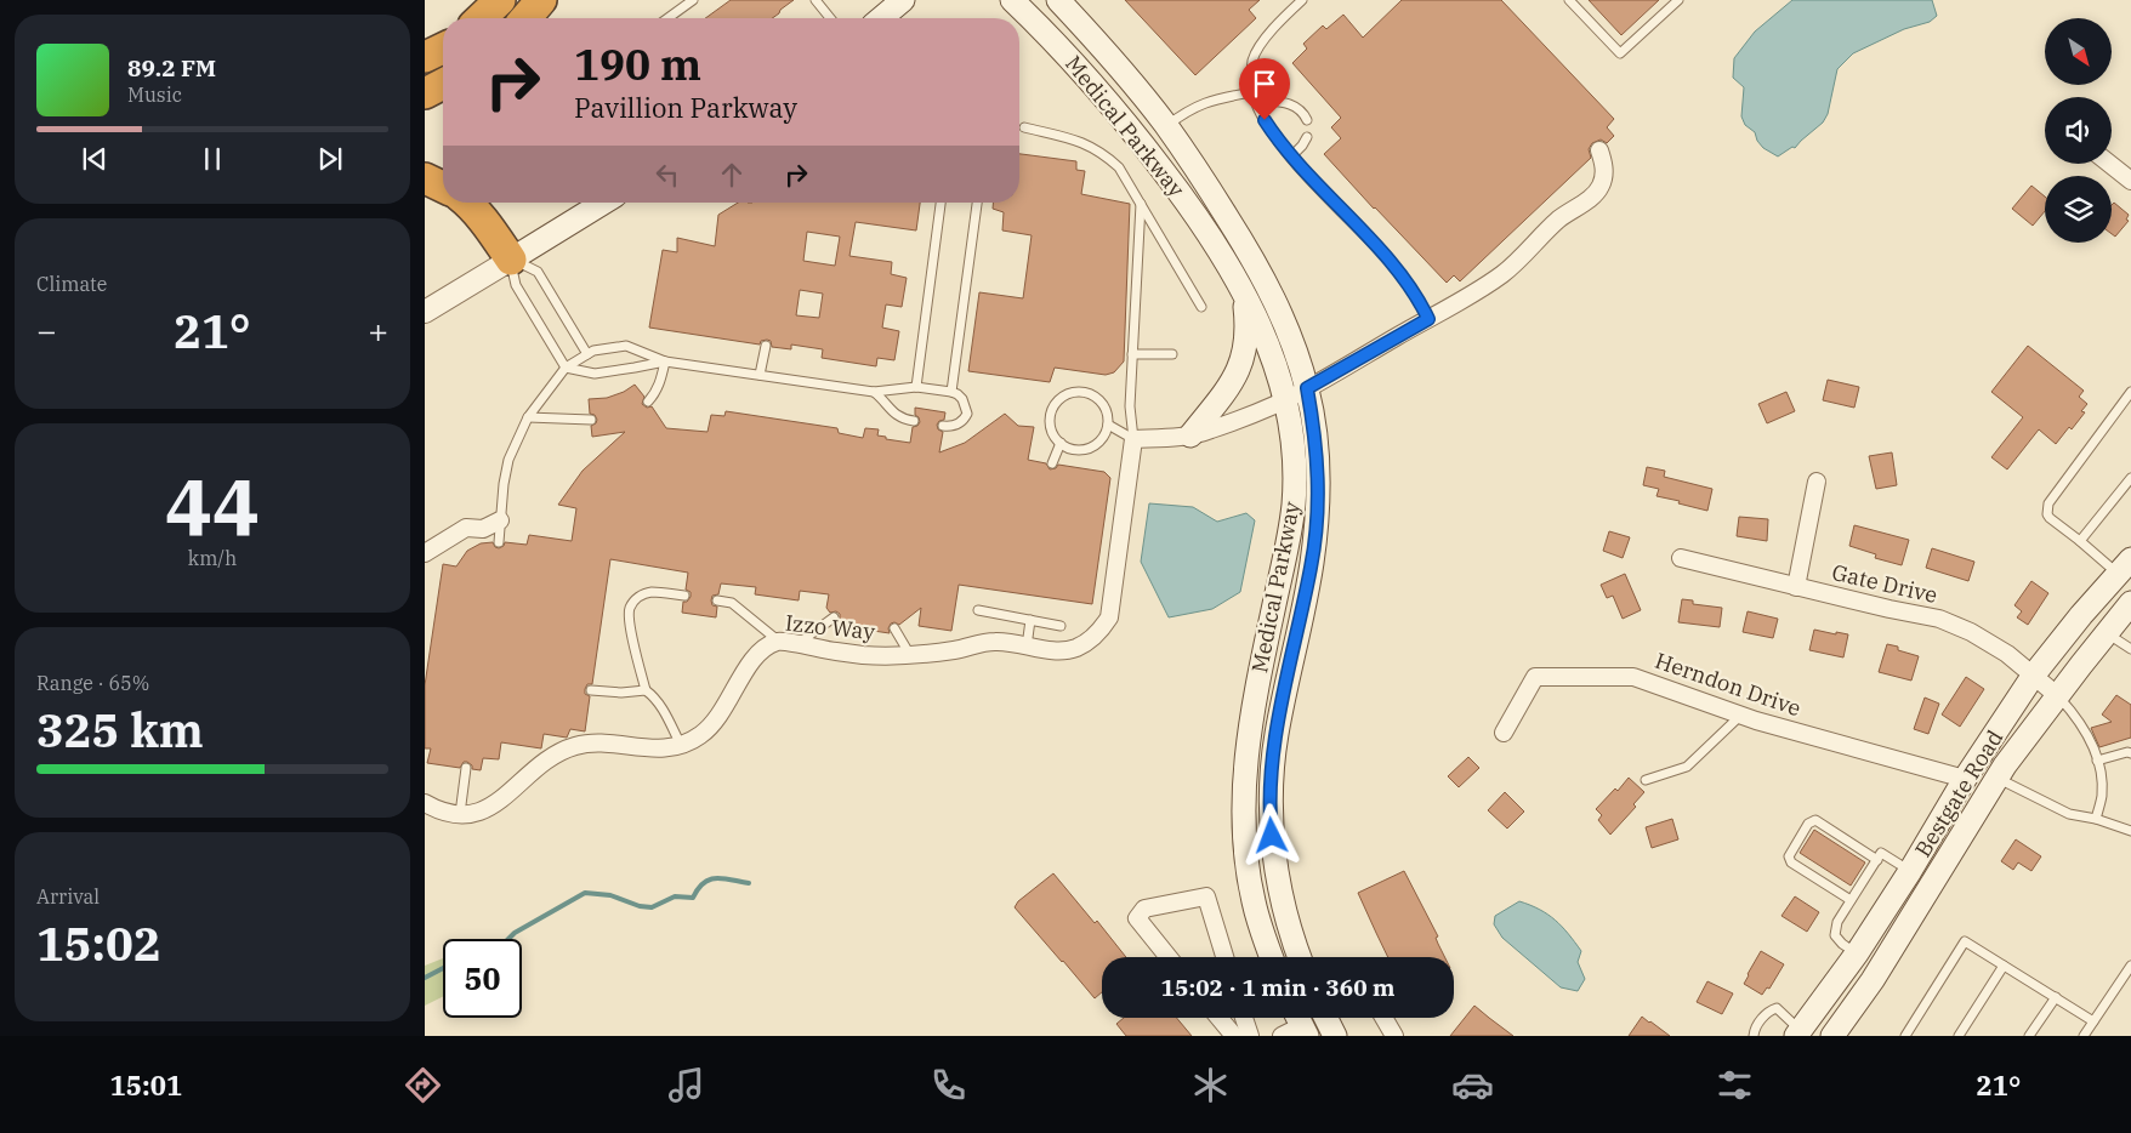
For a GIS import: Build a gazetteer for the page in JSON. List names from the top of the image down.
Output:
{
  "streets": {
    "main road": ["Medical Parkway", "Bestgate Road"],
    "street": ["Gate Drive", "Izzo Way", "Herndon Drive"]
  },
  "crossings": [
    ["Gate Drive", "Bestgate Road"],
    ["Herndon Drive", "Bestgate Road"]
  ],
  "north": "bottom right",
  "page": {
    "turn": ["190 m", "Pavillion Parkway"],
    "song": ["89.2 FM", "Music"],
    "tile": [
      "Climate",
      ["44", "km/h"],
      ["Range · 65%", "325 km"],
      ["Arrival", "15:02"]
    ],
    "heat": ["−", "21°", "+"],
    "limit": "50",
    "trip": "15:02 · 1 min · 360 m",
    "tabs": ["15:01", "21°"]
  }
}
